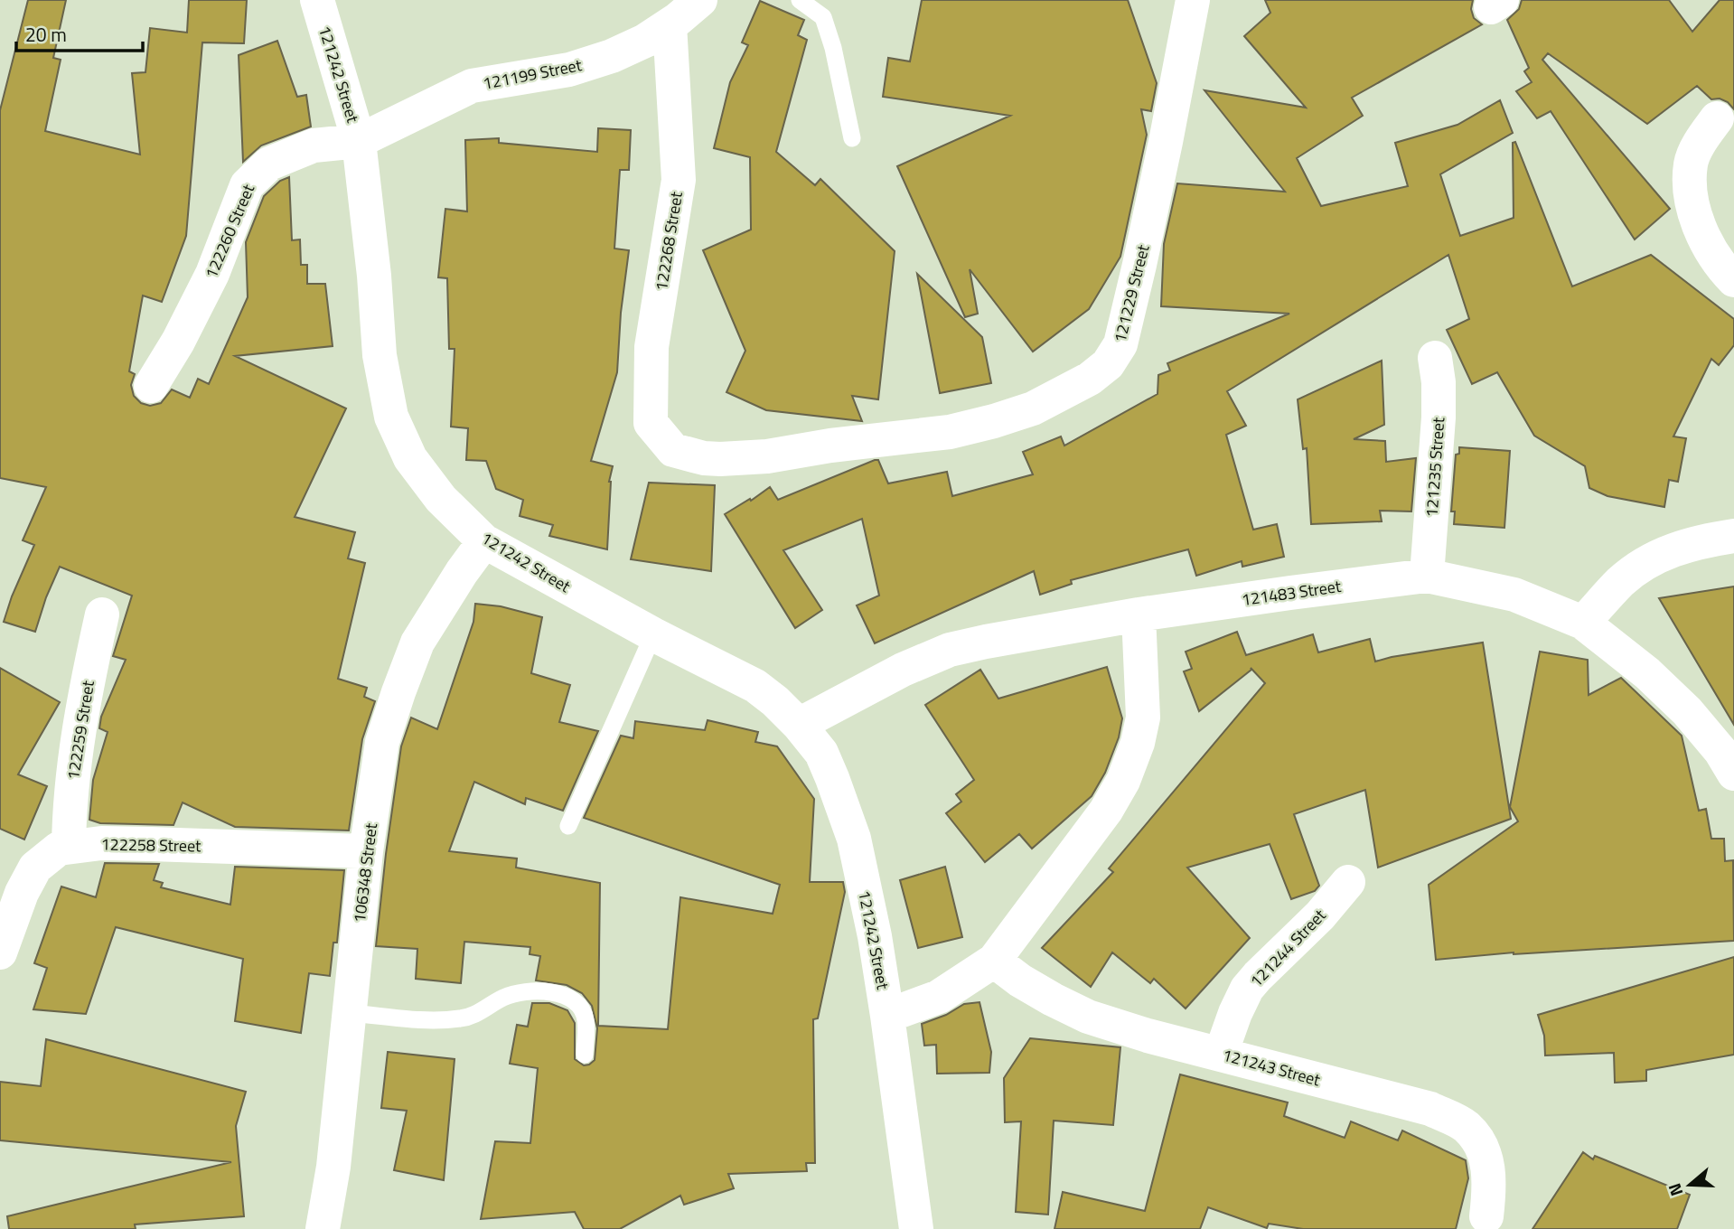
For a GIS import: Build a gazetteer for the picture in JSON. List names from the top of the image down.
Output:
{
  "streets": {
    "street": [
      "121242 Street",
      "121199 Street",
      "122260 Street",
      "122268 Street",
      "121229 Street",
      "121235 Street",
      "121483 Street",
      "122259 Street",
      "122258 Street",
      "106348 Street",
      "121244 Street",
      "121243 Street"
    ]
  },
  "crossings": [
    ["121242 Street", "121199 Street"],
    ["121242 Street", "122260 Street"],
    ["121242 Street", "121483 Street"],
    ["121242 Street", "106348 Street"],
    ["121199 Street", "122260 Street"],
    ["121199 Street", "122268 Street"],
    ["122268 Street", "121229 Street"],
    ["121235 Street", "121483 Street"],
    ["122259 Street", "122258 Street"],
    ["122258 Street", "106348 Street"],
    ["121244 Street", "121243 Street"]
  ],
  "scale_bar": "20 m",
  "north": "left"
}
